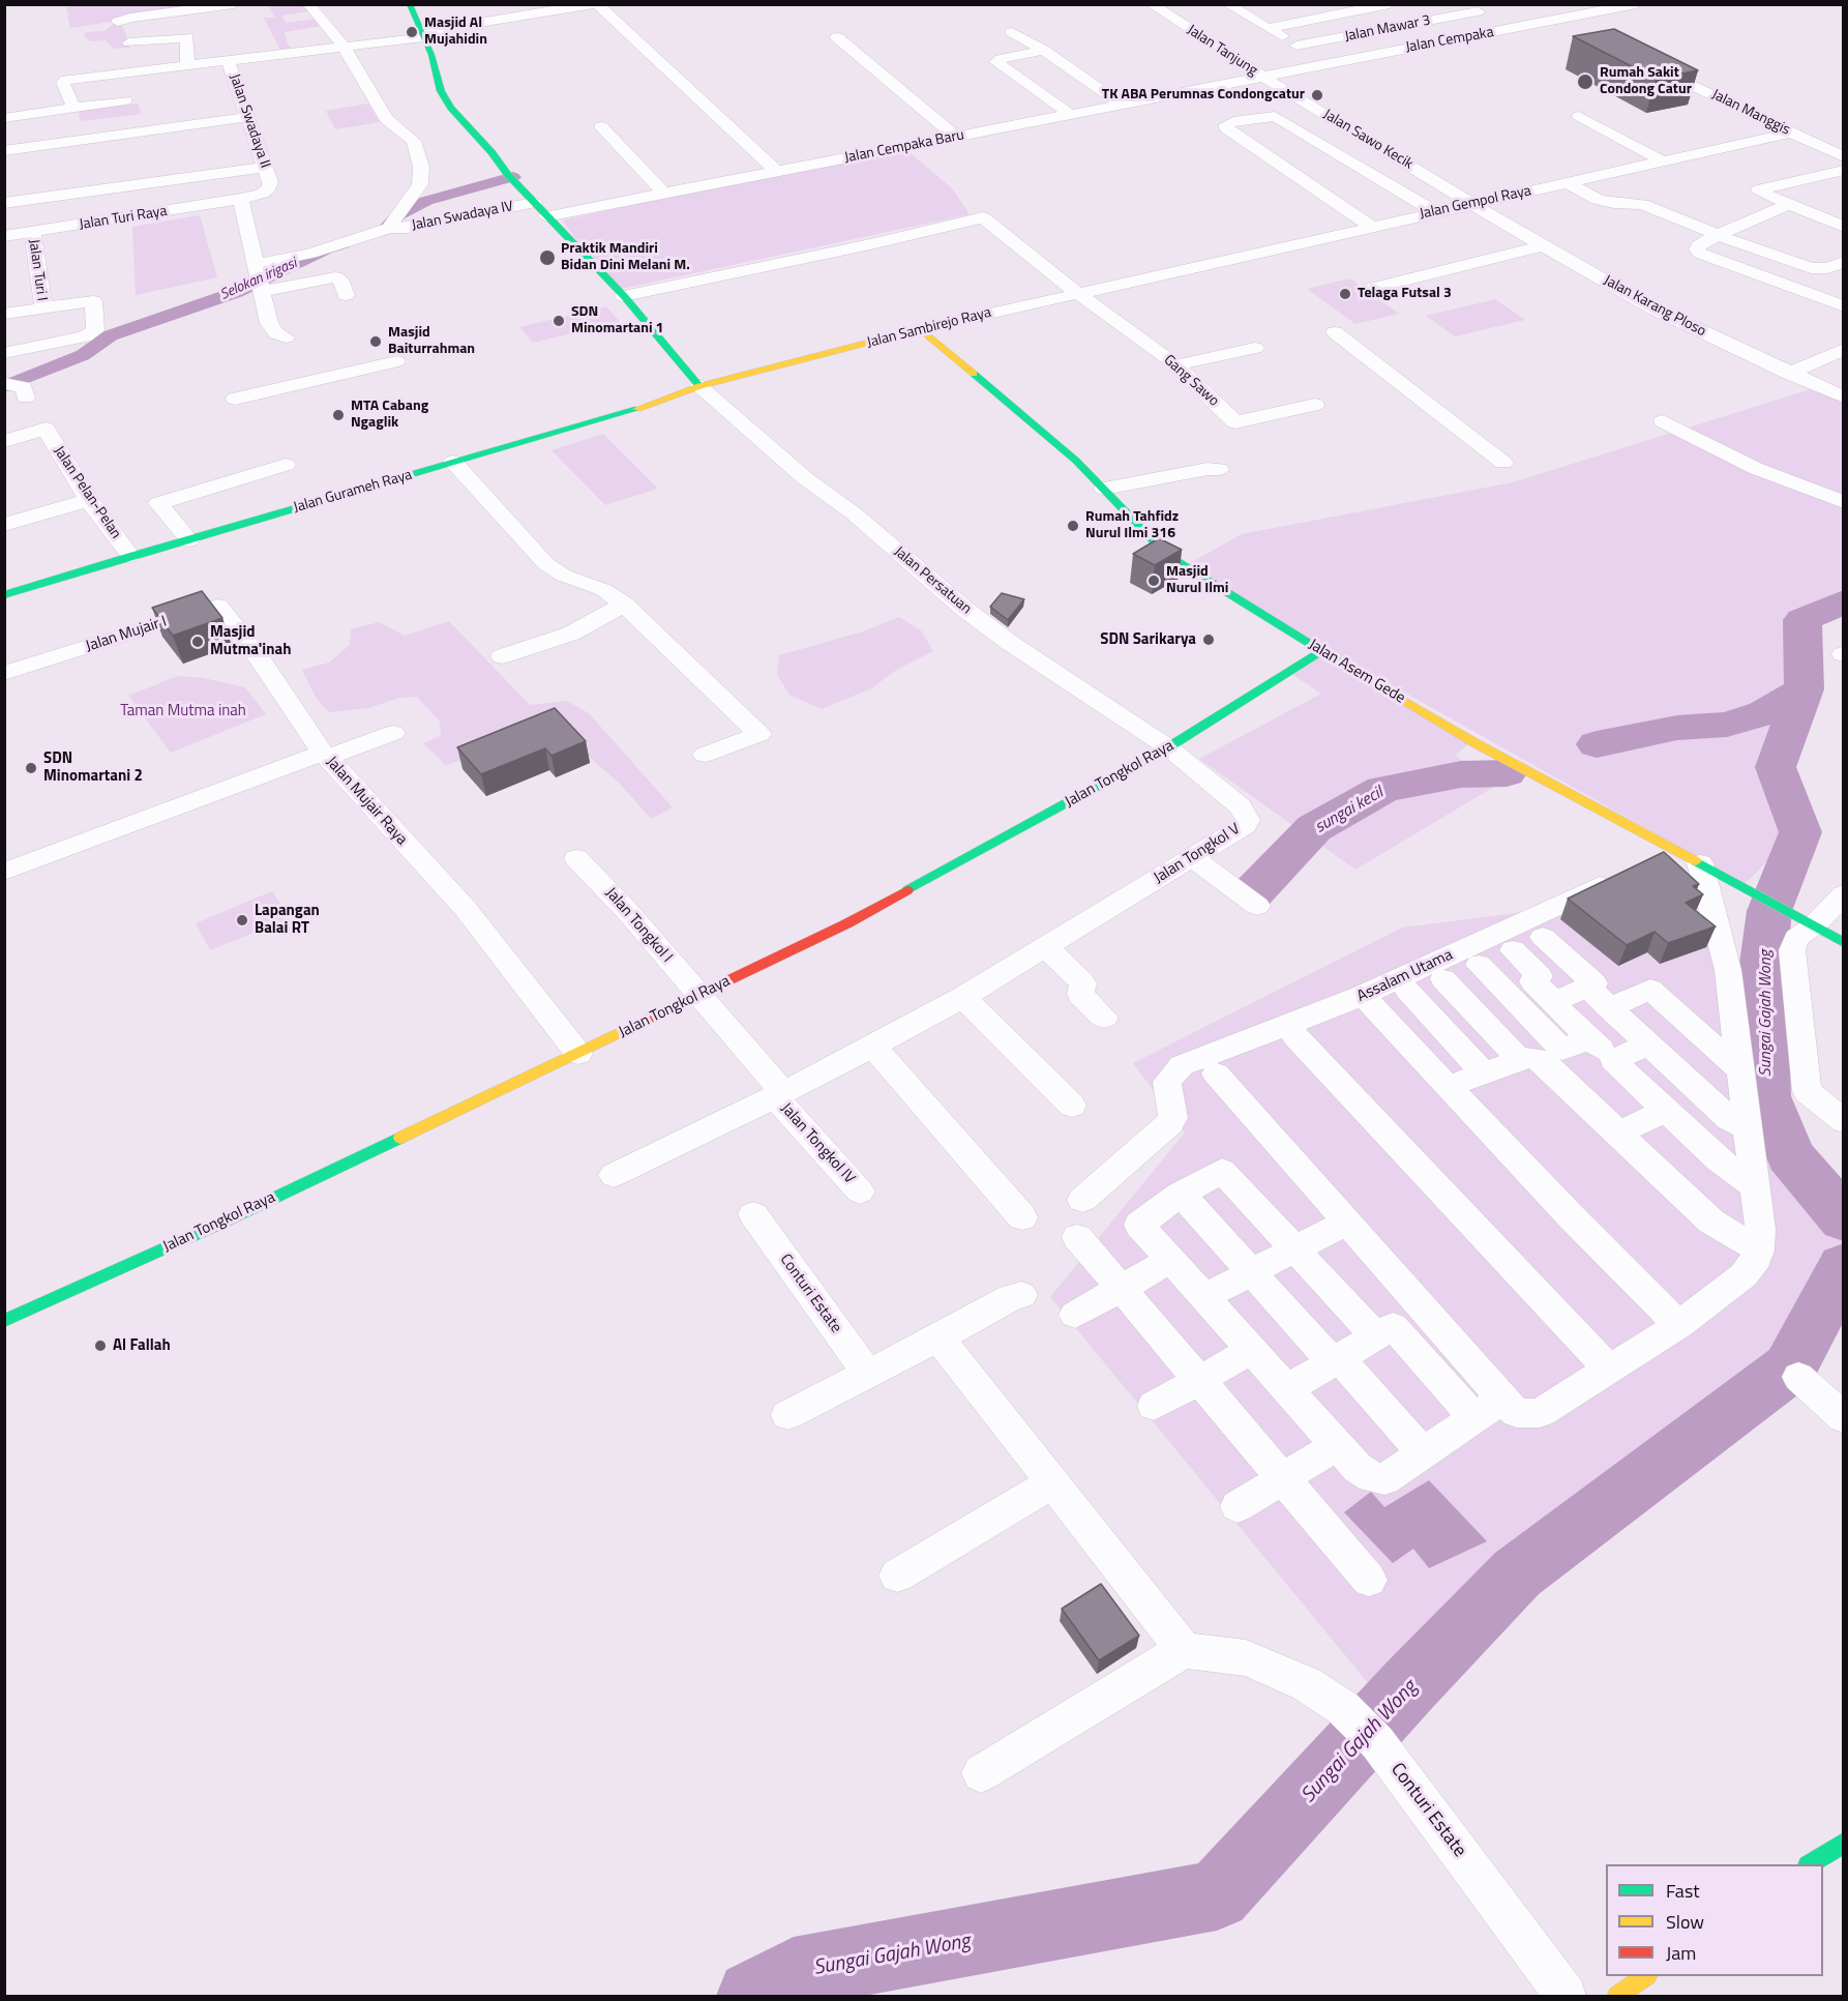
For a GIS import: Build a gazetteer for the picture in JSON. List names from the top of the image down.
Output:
{
  "streets": {
    "street": [
      "Jalan Mawar 3",
      "Jalan Cempaka",
      "Jalan Tanjung",
      "Jalan Manggis",
      "Jalan Swadaya II",
      "Jalan Sawo Kecik",
      "Jalan Cempaka Baru",
      "Jalan Gempol Raya",
      "Jalan Swadaya IV",
      "Jalan Turi Raya",
      "Jalan Turi I",
      "Jalan Karang Ploso",
      "Jalan Sambirejo Raya",
      "Gang Sawo",
      "Jalan Gurameh Raya",
      "Jalan Pelan-Pelan",
      "Jalan Persatuan",
      "Jalan Mujair I",
      "Jalan Asem Gede",
      "Jalan Tongkol Raya",
      "Jalan Mujair Raya",
      "Jalan Tongkol V",
      "Jalan Tongkol I",
      "Assalam Utama",
      "Jalan Tongkol IV",
      "Conturi Estate"
    ]
  },
  "crossings": [
    ["Jalan Cempaka", "Jalan Tanjung"],
    ["Jalan Cempaka", "Jalan Sawo Kecik"],
    ["Jalan Cempaka", "Jalan Cempaka Baru"],
    ["Jalan Tanjung", "Jalan Sawo Kecik"],
    ["Jalan Tanjung", "Jalan Cempaka Baru"],
    ["Jalan Manggis", "Jalan Gempol Raya"],
    ["Jalan Swadaya II", "Jalan Turi Raya"],
    ["Jalan Sawo Kecik", "Jalan Cempaka Baru"],
    ["Jalan Sawo Kecik", "Jalan Gempol Raya"],
    ["Jalan Sawo Kecik", "Jalan Karang Ploso"],
    ["Jalan Gempol Raya", "Jalan Karang Ploso"],
    ["Jalan Gempol Raya", "Jalan Sambirejo Raya"],
    ["Jalan Turi Raya", "Jalan Turi I"],
    ["Jalan Sambirejo Raya", "Gang Sawo"],
    ["Jalan Sambirejo Raya", "Jalan Gurameh Raya"],
    ["Jalan Sambirejo Raya", "Jalan Persatuan"],
    ["Jalan Sambirejo Raya", "Jalan Asem Gede"],
    ["Jalan Gurameh Raya", "Jalan Pelan-Pelan"],
    ["Jalan Gurameh Raya", "Jalan Persatuan"],
    ["Jalan Persatuan", "Jalan Tongkol Raya"],
    ["Jalan Persatuan", "Jalan Tongkol V"],
    ["Jalan Mujair I", "Jalan Mujair Raya"],
    ["Jalan Asem Gede", "Jalan Tongkol Raya"],
    ["Jalan Asem Gede", "Assalam Utama"],
    ["Jalan Tongkol Raya", "Jalan Mujair Raya"],
    ["Jalan Tongkol Raya", "Jalan Tongkol V"],
    ["Jalan Tongkol Raya", "Jalan Tongkol I"],
    ["Jalan Tongkol V", "Jalan Tongkol I"],
    ["Jalan Tongkol V", "Jalan Tongkol IV"],
    ["Jalan Tongkol I", "Jalan Tongkol IV"]
  ],
  "water": ["Selokan irigasi", "sungai kecil", "Sungai Gajah Wong"],
  "parks": ["Taman Mutma inah"],
  "places": [
    "Masjid Al Mujahidin",
    "Rumah Sakit Condong Catur",
    "TK ABA Perumnas Condongcatur",
    "Praktik Mandiri Bidan Dini Melani M.",
    "Telaga Futsal 3",
    "SDN Minomartani 1",
    "Masjid Baiturrahman",
    "MTA Cabang Ngaglik",
    "Rumah Tahfidz Nurul Ilmi 316",
    "Masjid Nurul Ilmi",
    "SDN Sarikarya",
    "Masjid Mutma'inah",
    "SDN Minomartani 2",
    "Lapangan Balai RT",
    "Al Fallah"
  ],
  "legend": ["Fast", "Slow", "Jam"]
}
